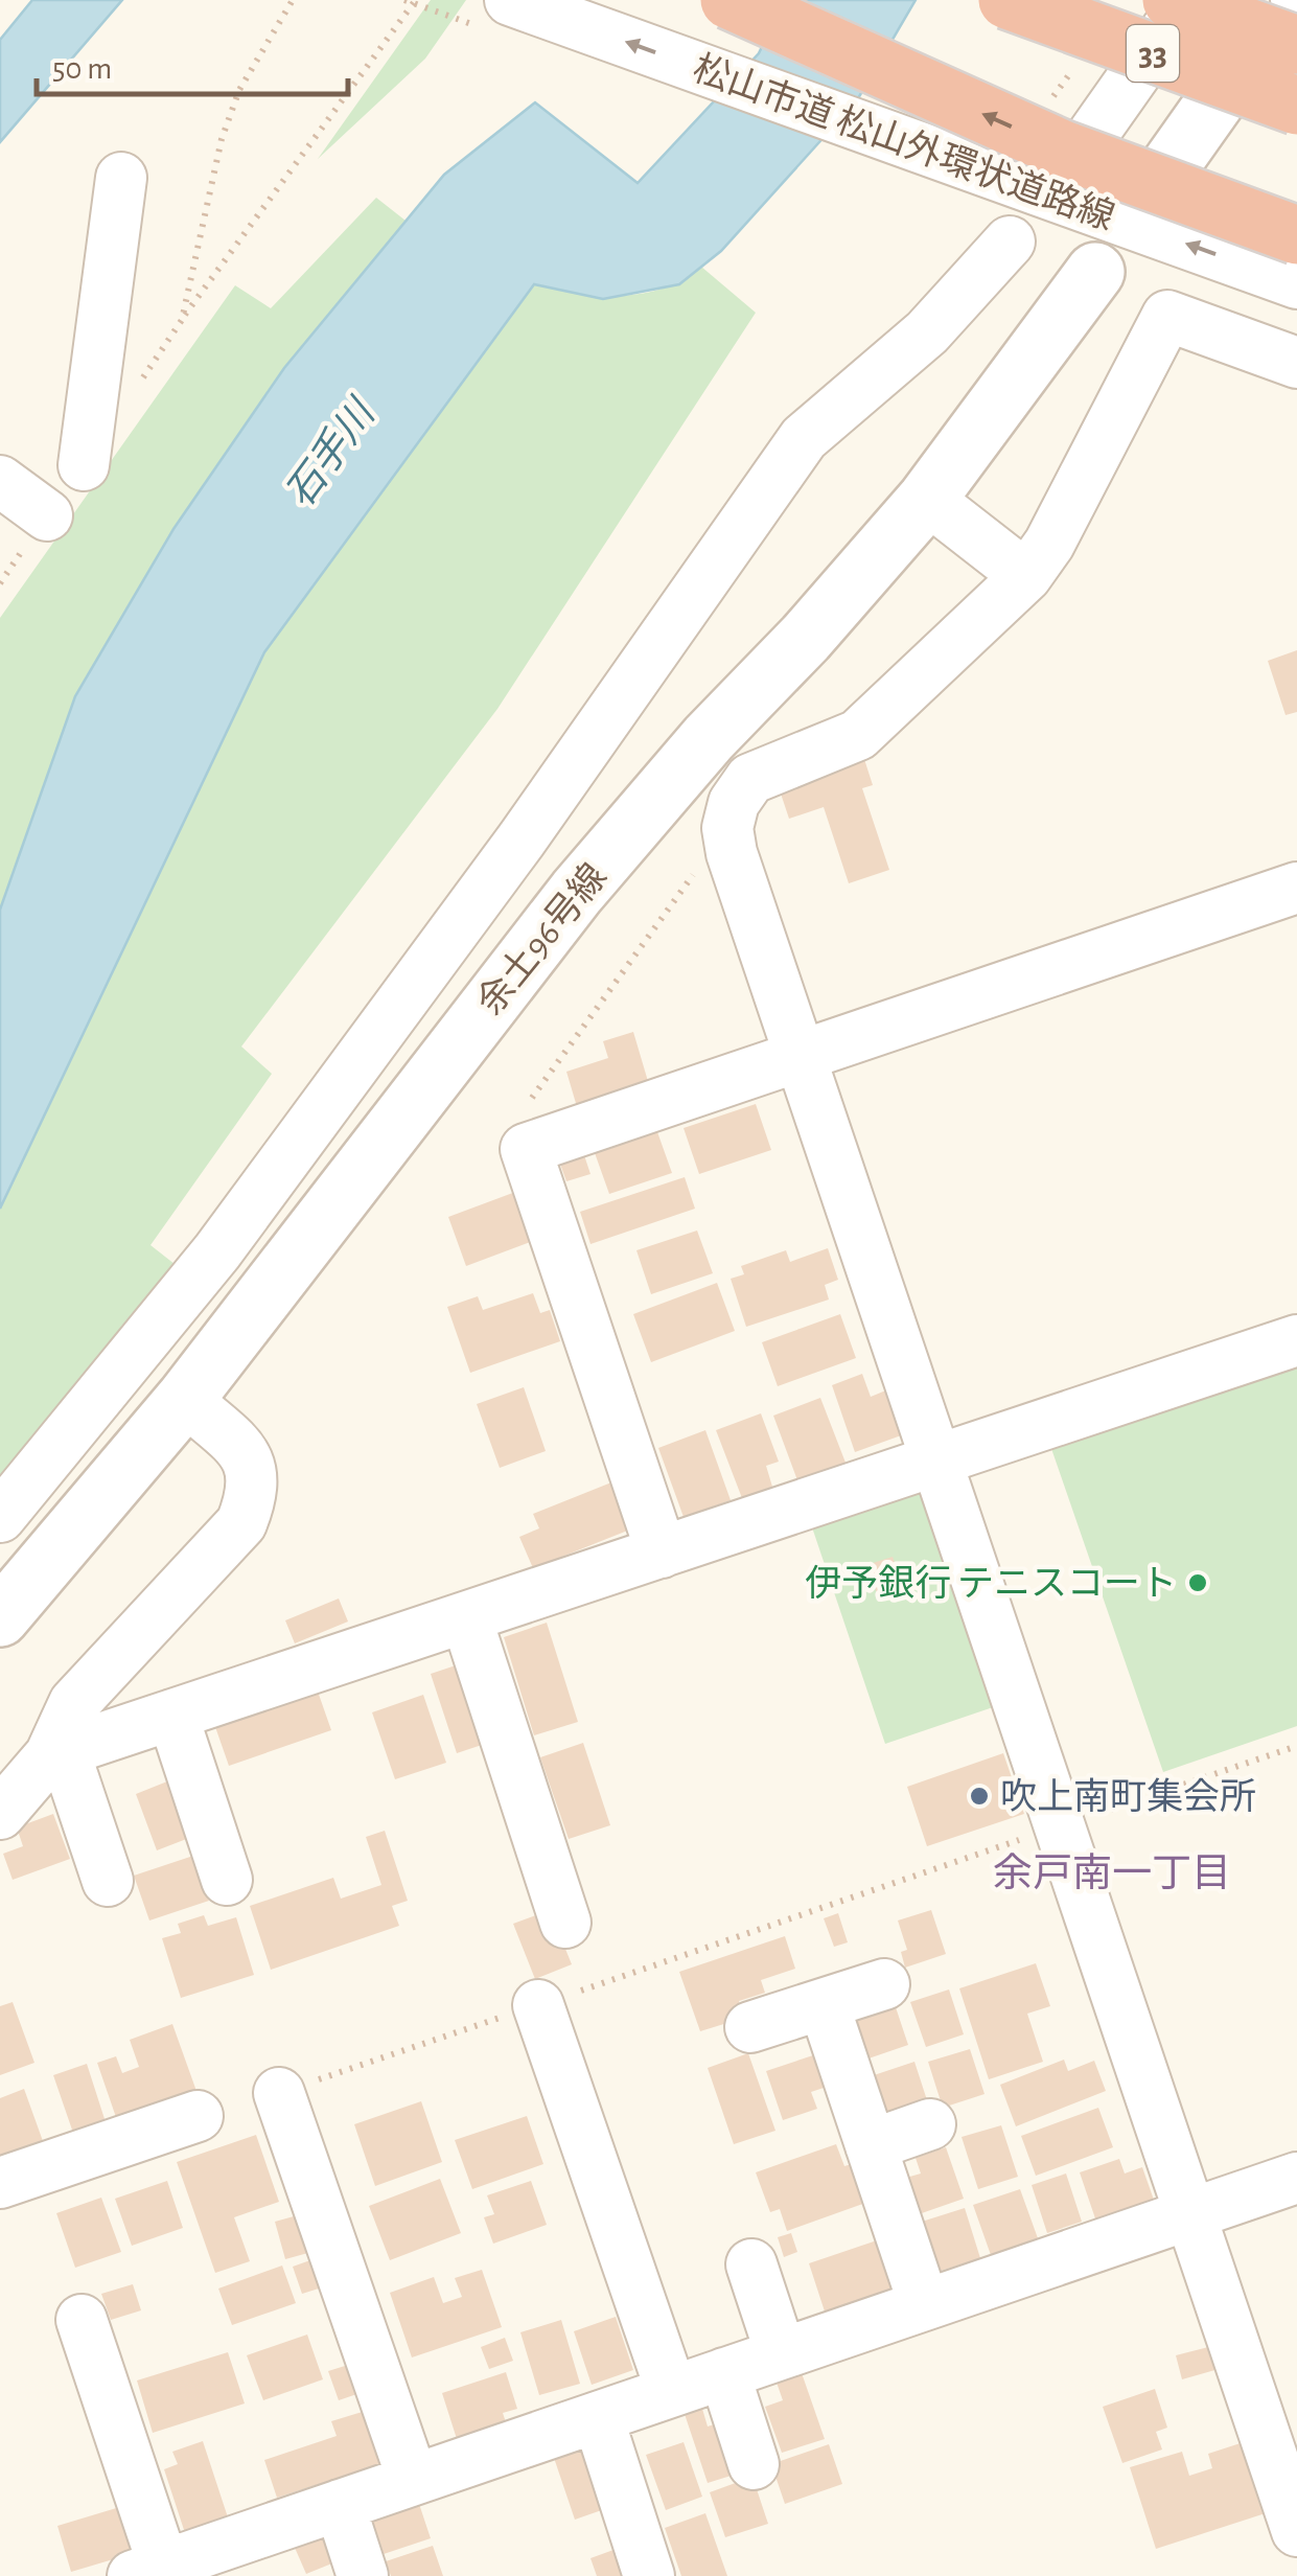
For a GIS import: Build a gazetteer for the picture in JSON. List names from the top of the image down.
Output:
{
  "streets": {
    "highway": ["33"],
    "street": ["松山市道 松山外環状道路線", "余土96号線"]
  },
  "one_way": ["松山市道 松山外環状道路線"],
  "districts": ["余戸南一丁目"],
  "water": ["石手川"],
  "places": ["伊予銀行 テニスコート", "吹上南町集会所"],
  "scale_bar": "50 m"
}
